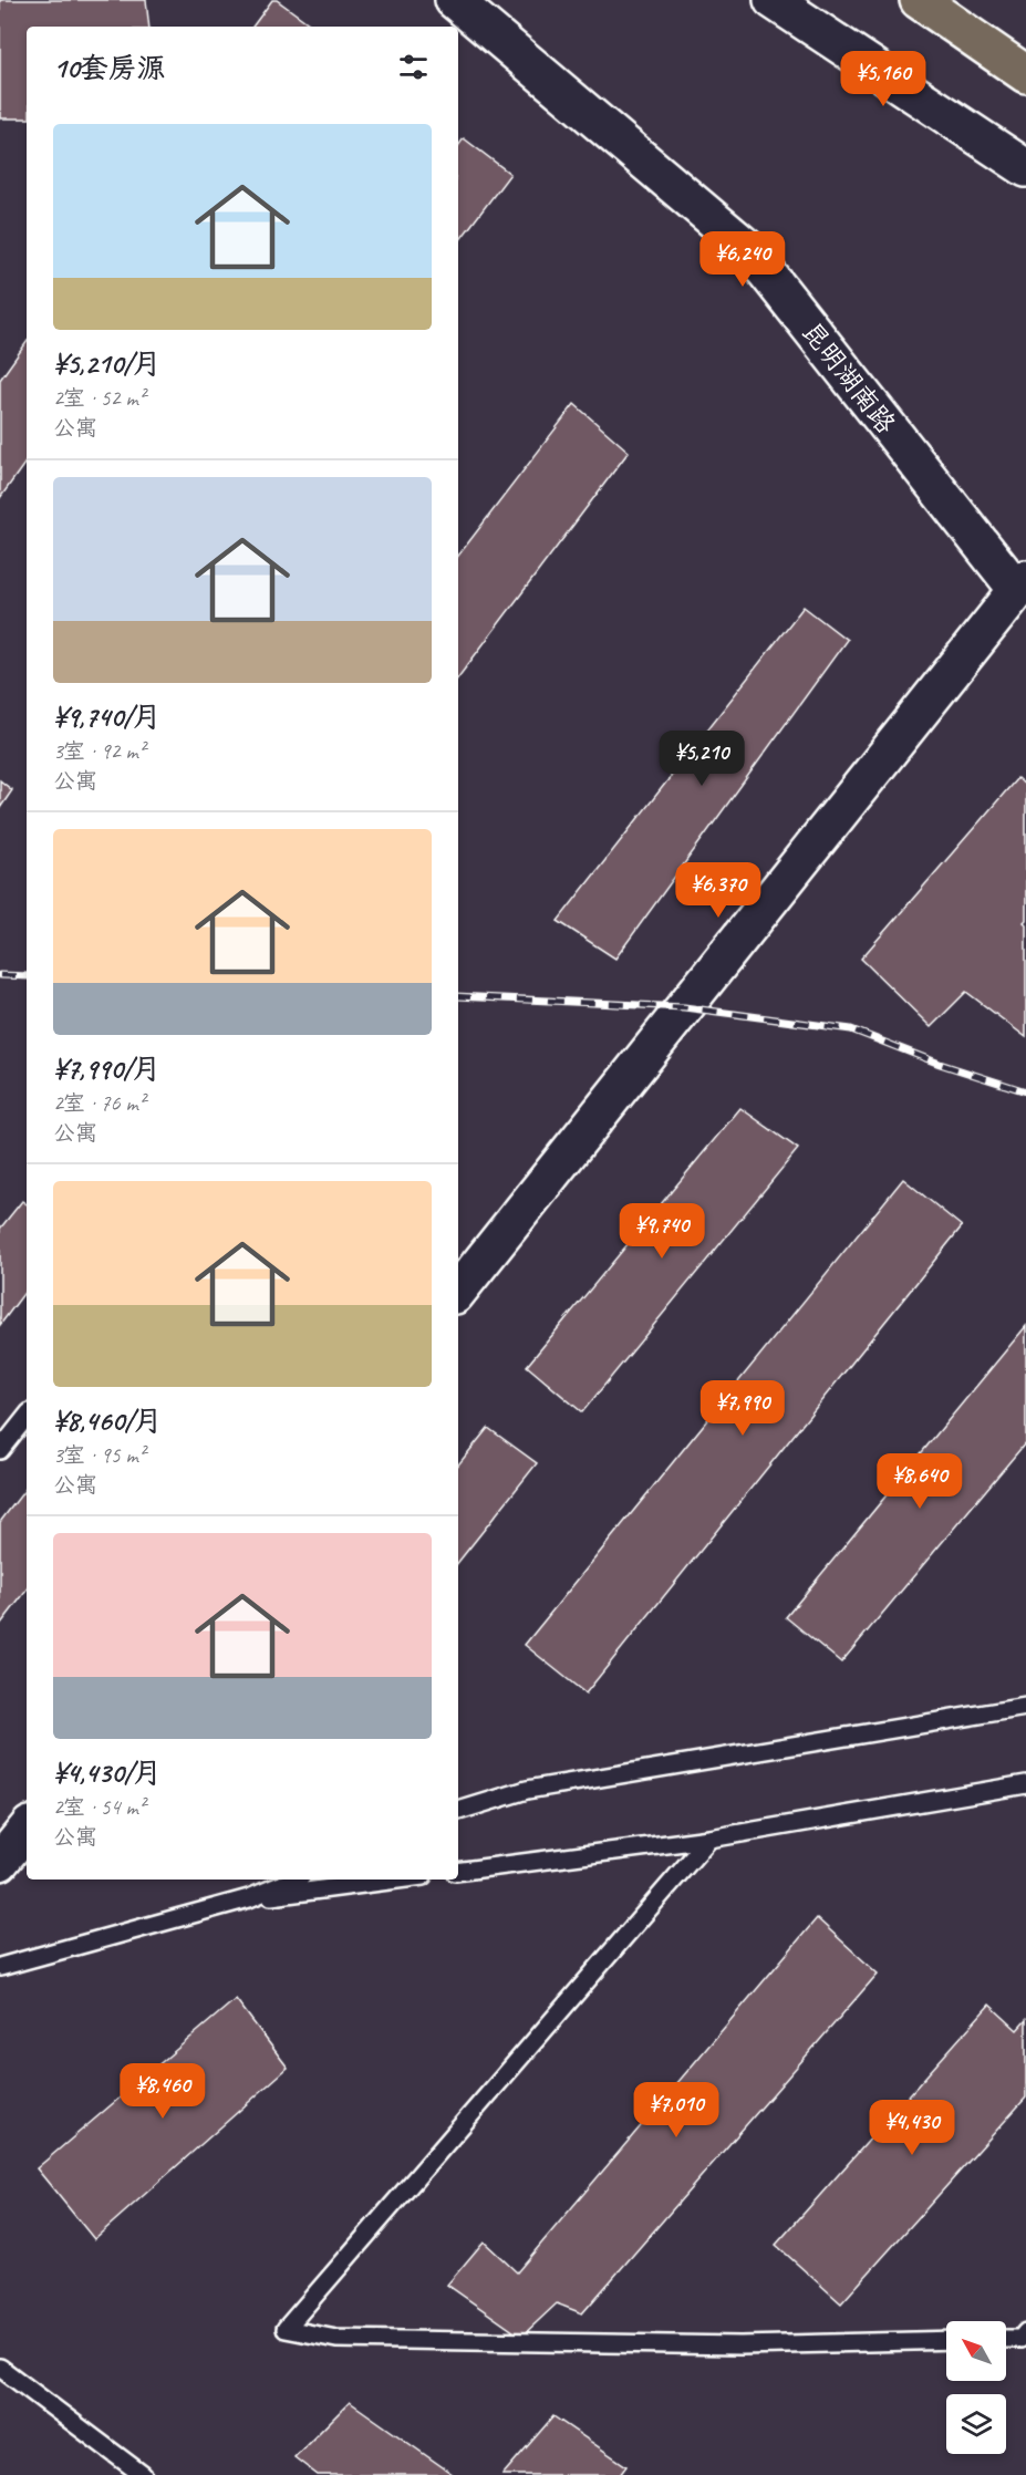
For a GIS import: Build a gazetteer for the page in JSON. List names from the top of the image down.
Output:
{
  "streets": {
    "street": ["昆明湖南路"]
  },
  "north": "top left",
  "page": {
    "heading": "10套房源",
    "price": [
      "¥5,160",
      "¥6,240",
      "¥5,210",
      "¥6,370",
      "¥9,740",
      "¥7,990",
      "¥8,640",
      "¥8,460",
      "¥7,010",
      "¥4,430"
    ],
    "list": [
      {
        "name": "¥5,210/月",
        "note": "2室 · 52 m² · 公寓"
      },
      {
        "name": "¥9,740/月",
        "note": "3室 · 92 m² · 公寓"
      },
      {
        "name": "¥7,990/月",
        "note": "2室 · 76 m² · 公寓"
      },
      {
        "name": "¥8,460/月",
        "note": "3室 · 95 m² · 公寓"
      },
      {
        "name": "¥4,430/月",
        "note": "2室 · 54 m² · 公寓"
      }
    ]
  }
}
